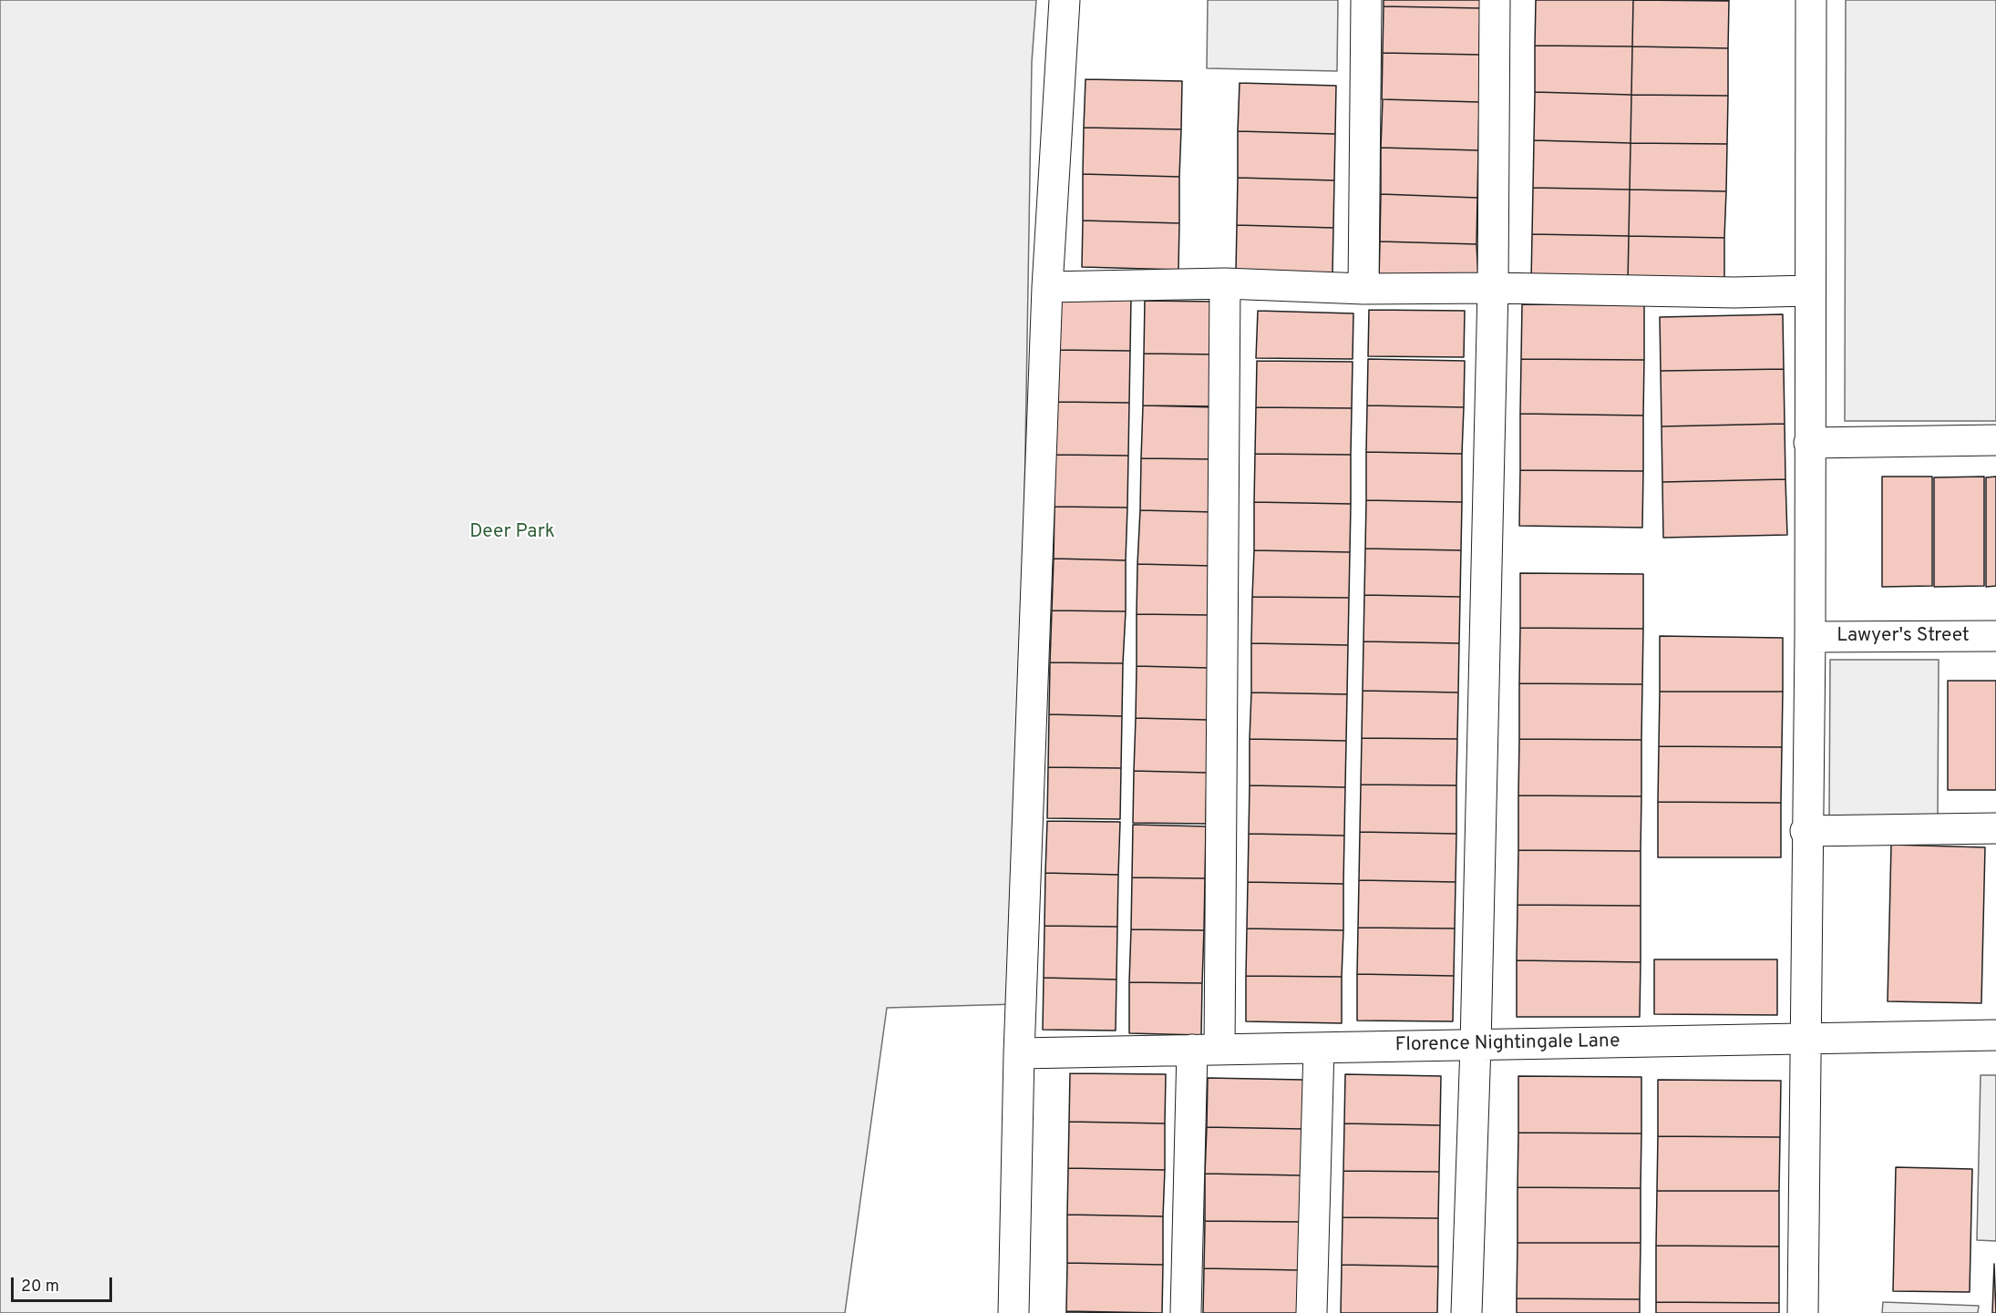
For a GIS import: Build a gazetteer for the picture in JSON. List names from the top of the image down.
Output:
{
  "streets": {
    "street": ["Lawyer's Street", "Florence Nightingale Lane"]
  },
  "parks": ["Deer Park"],
  "scale_bar": "20 m"
}
